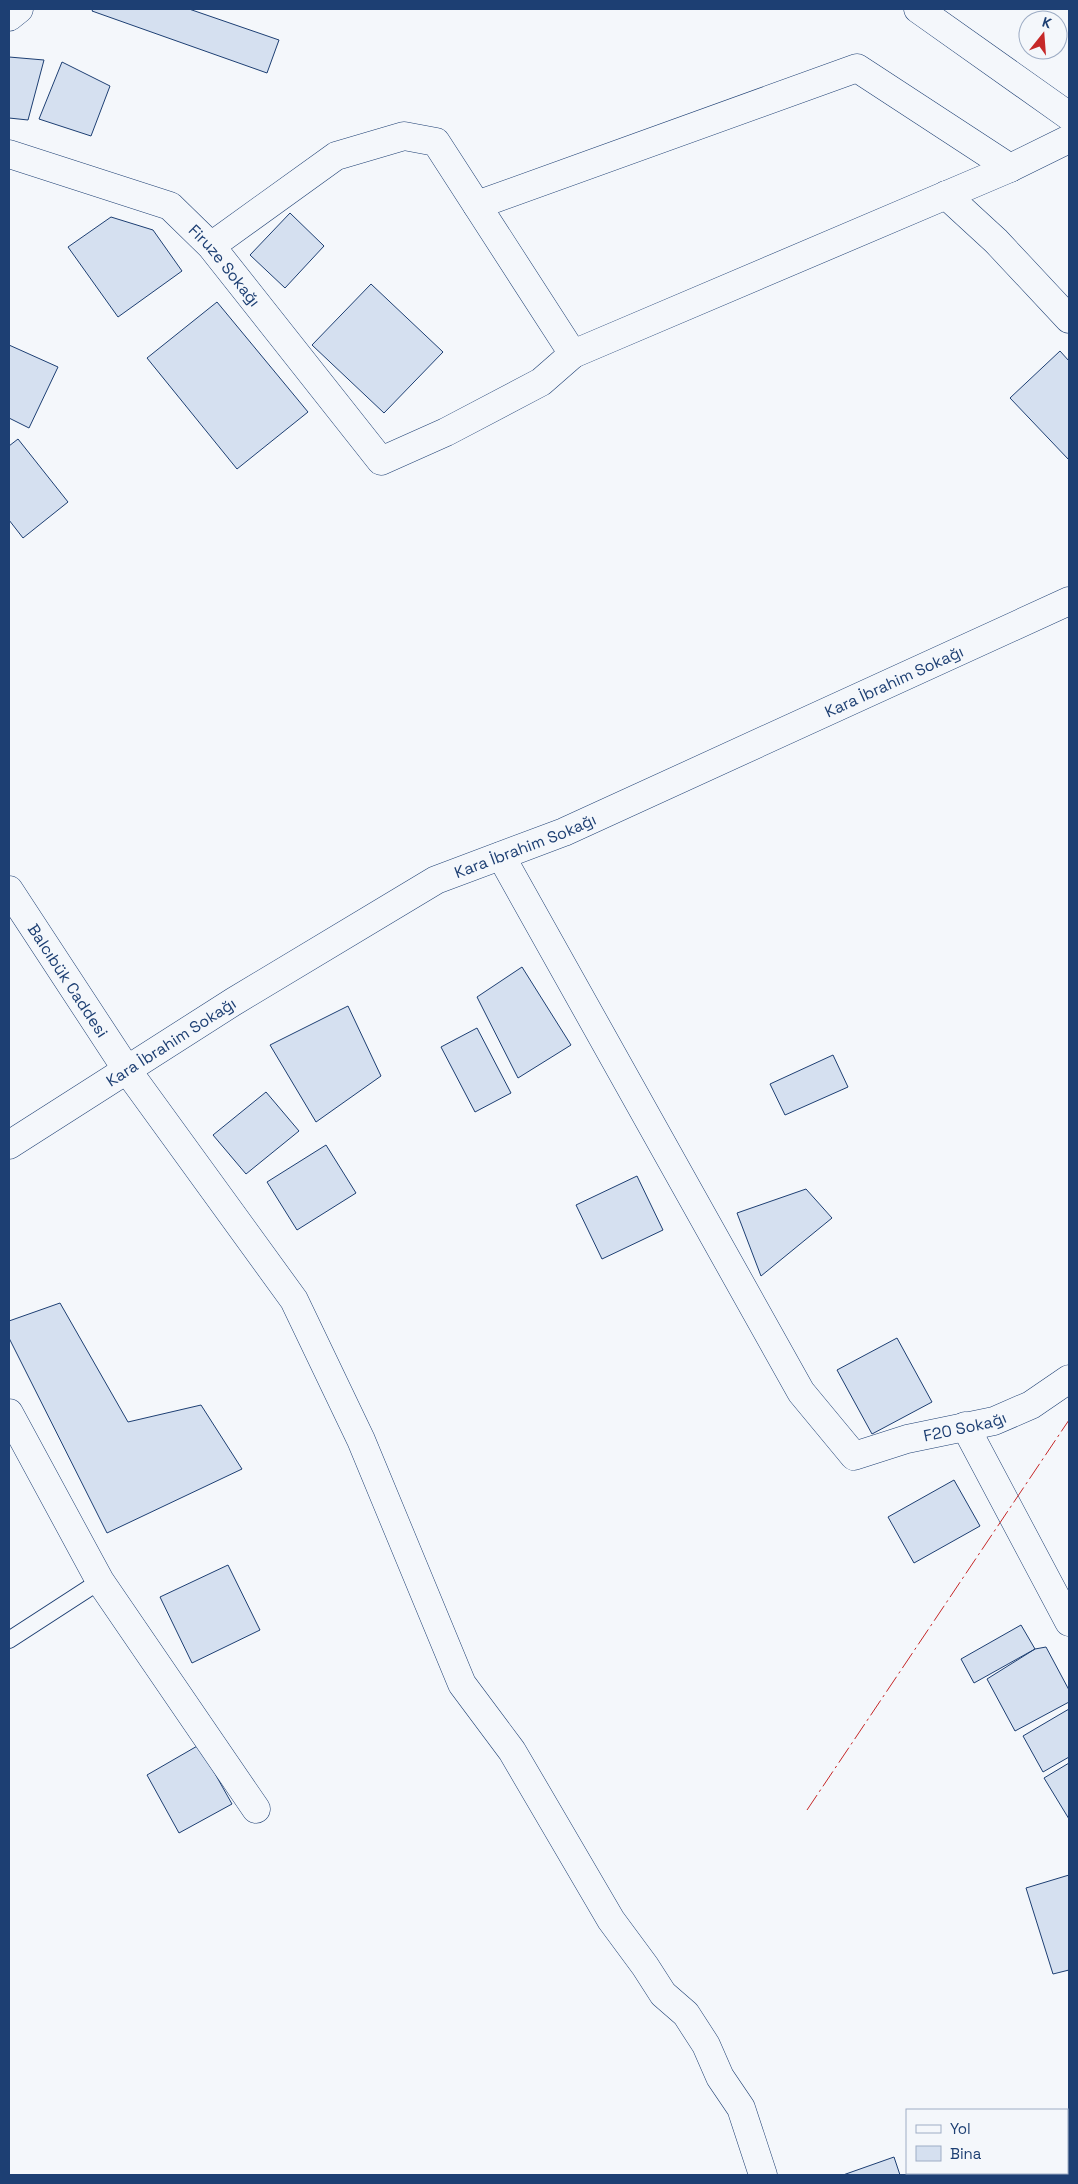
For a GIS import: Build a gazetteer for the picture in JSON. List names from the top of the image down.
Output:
{
  "streets": {
    "street": [
      "Firuze Sokağı",
      "Kara İbrahim Sokağı",
      "Balcıbük Caddesi",
      "F20 Sokağı"
    ]
  },
  "crossings": [
    ["Kara İbrahim Sokağı", "Balcıbük Caddesi"],
    ["Kara İbrahim Sokağı", "F20 Sokağı"]
  ],
  "legend": ["Yol", "Bina"],
  "north": "top"
}
